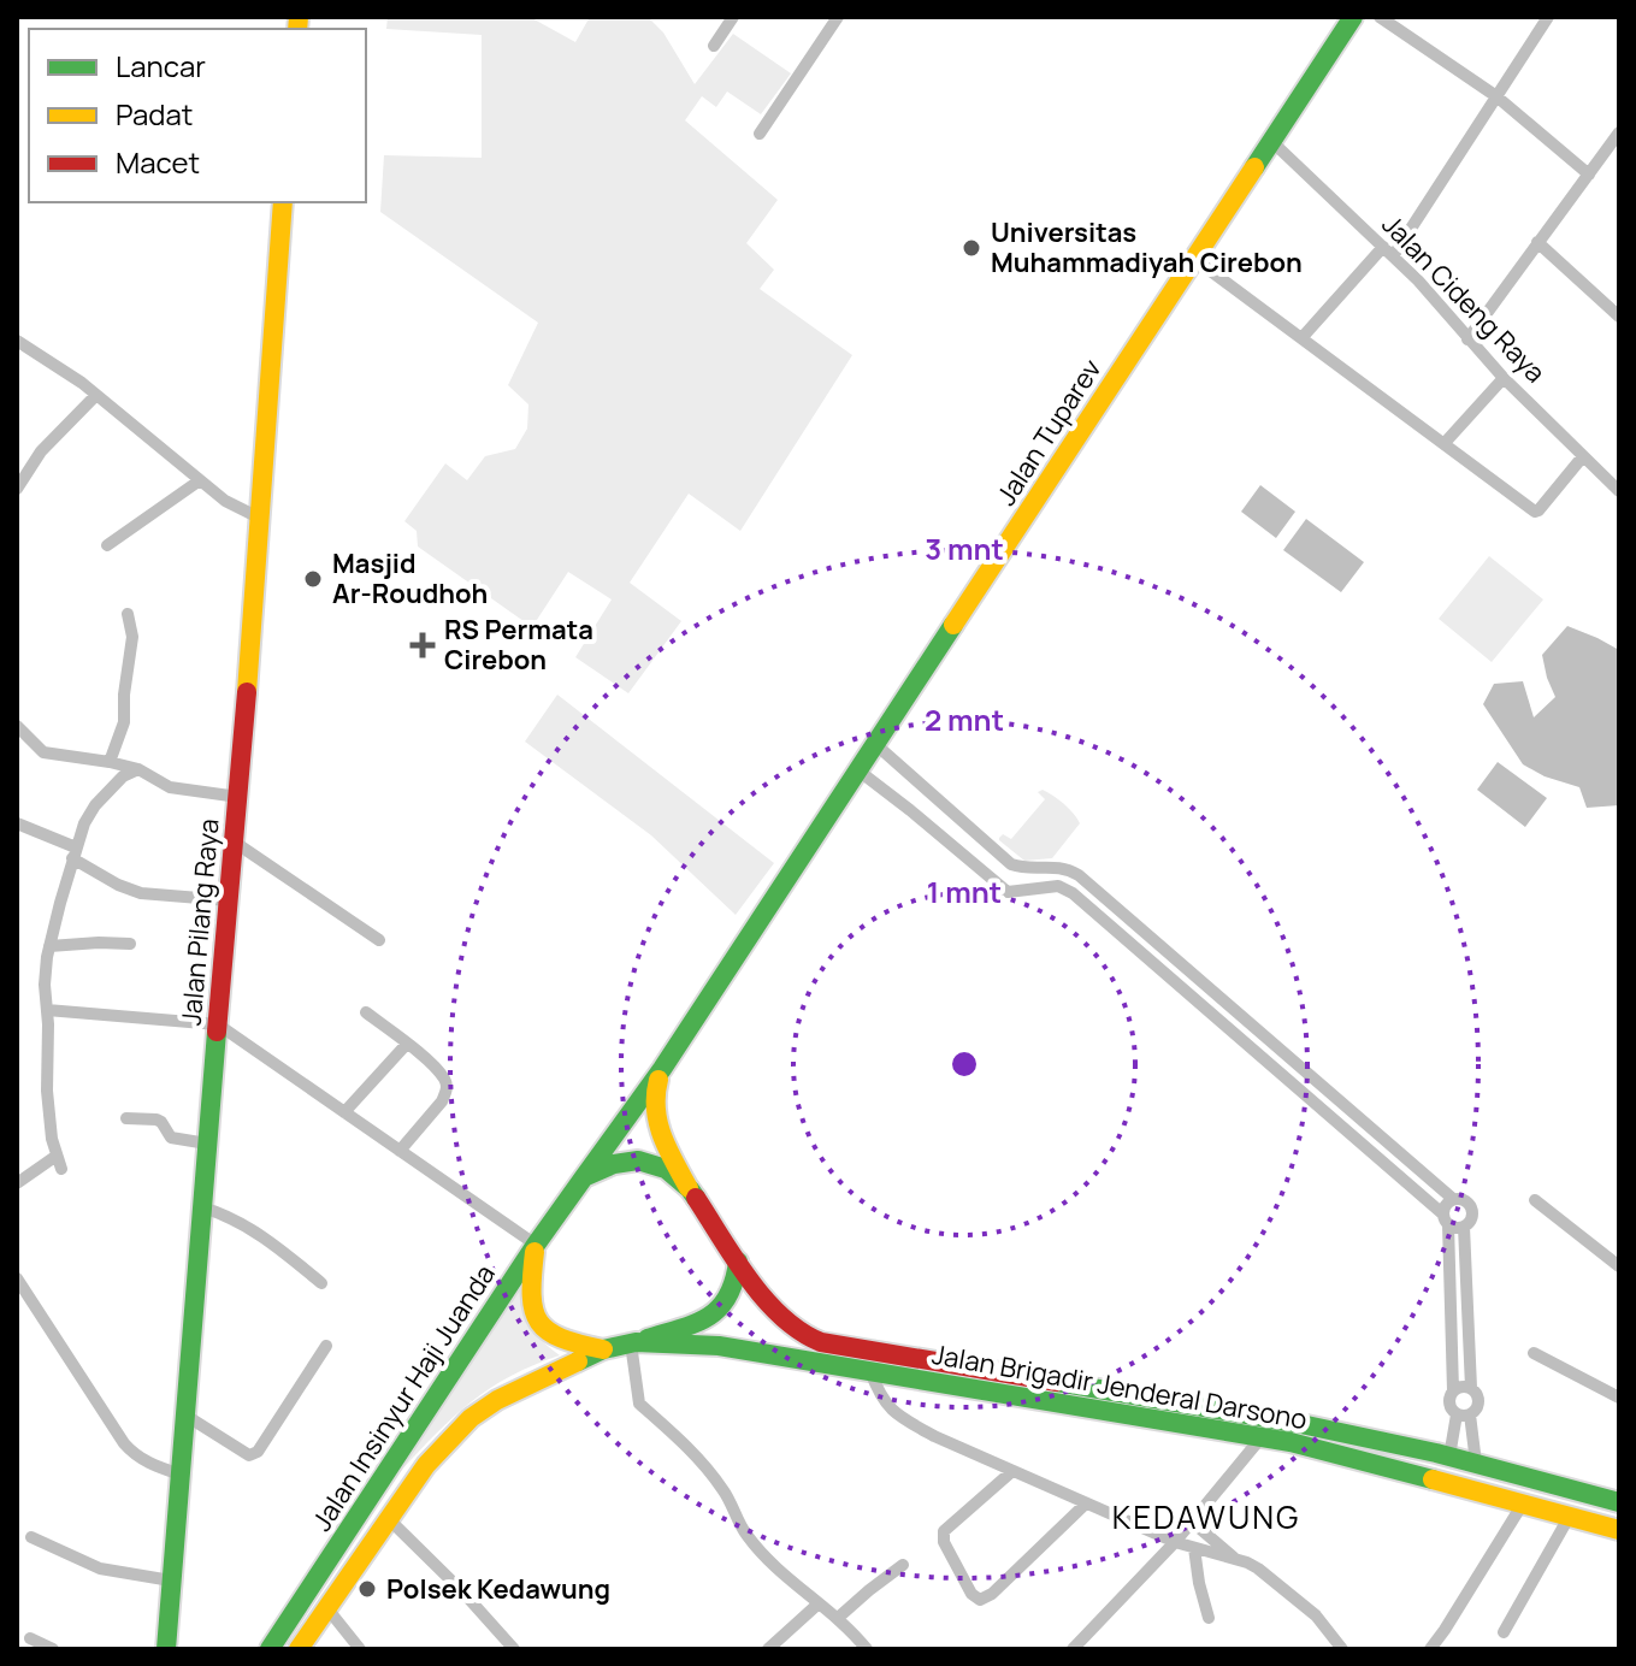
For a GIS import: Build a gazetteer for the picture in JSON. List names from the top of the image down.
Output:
{
  "streets": {
    "main road": [
      "Jalan Tuparev",
      "Jalan Pilang Raya",
      "Jalan Brigadir Jenderal Darsono",
      "Jalan Insinyur Haji Juanda"
    ],
    "street": ["Jalan Cideng Raya"]
  },
  "crossings": [
    ["Jalan Cideng Raya", "Jalan Tuparev"],
    ["Jalan Tuparev", "Jalan Brigadir Jenderal Darsono"],
    ["Jalan Tuparev", "Jalan Insinyur Haji Juanda"],
    ["Jalan Brigadir Jenderal Darsono", "Jalan Insinyur Haji Juanda"]
  ],
  "districts": ["KEDAWUNG"],
  "places": {
    "other": ["Universitas Muhammadiyah Cirebon", "Masjid Ar-Roudhoh", "Polsek Kedawung"],
    "health": ["RS Permata Cirebon"]
  },
  "legend": ["Lancar", "Padat", "Macet"],
  "rings": ["3 mnt", "2 mnt", "1 mnt"]
}
